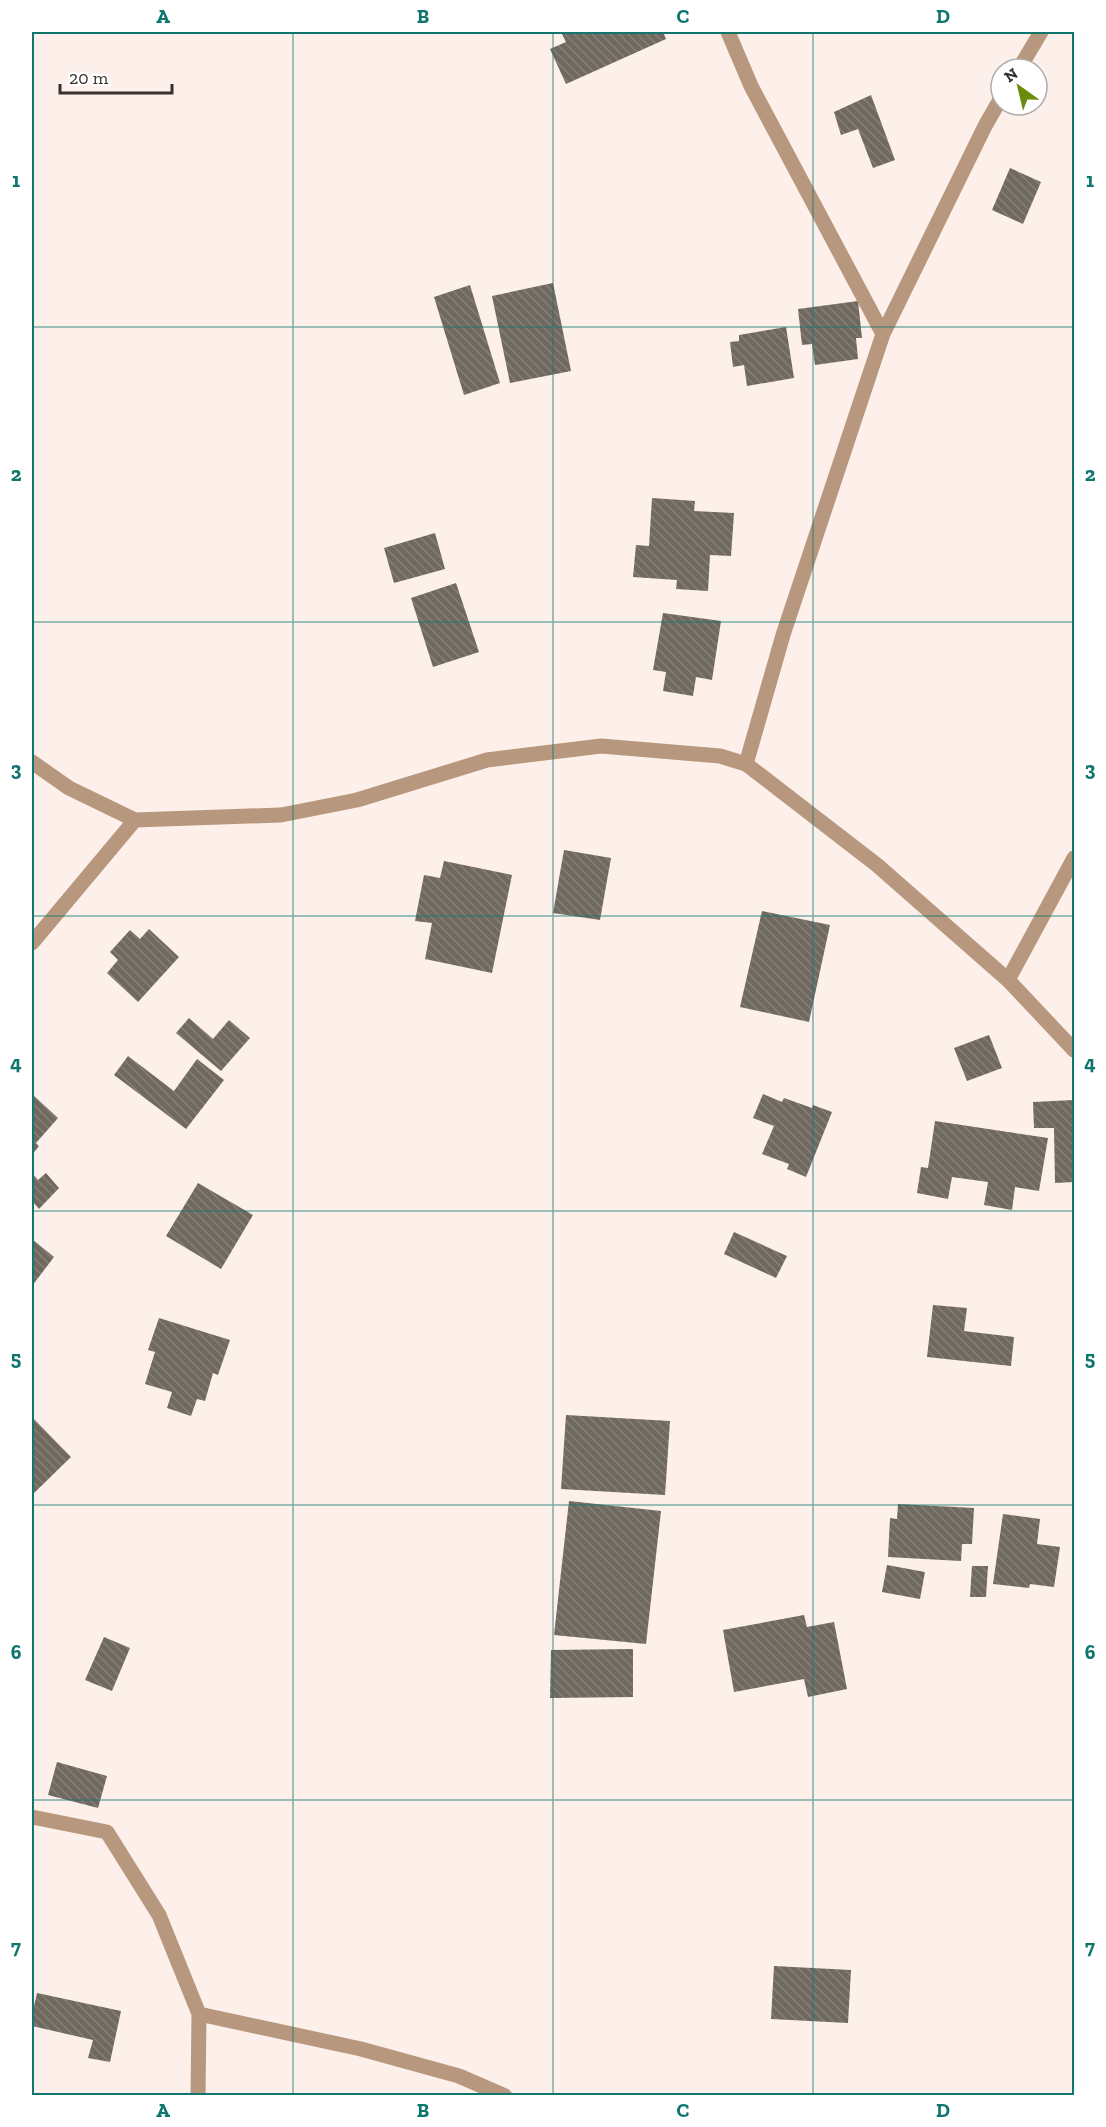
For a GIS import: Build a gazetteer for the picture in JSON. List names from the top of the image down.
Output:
{
  "scale_bar": "20 m",
  "north": "top left",
  "grid": {
    "columns": [
      "A",
      "B",
      "C",
      "D"
    ],
    "rows": [
      "1",
      "2",
      "3",
      "4",
      "5",
      "6",
      "7"
    ]
  }
}
